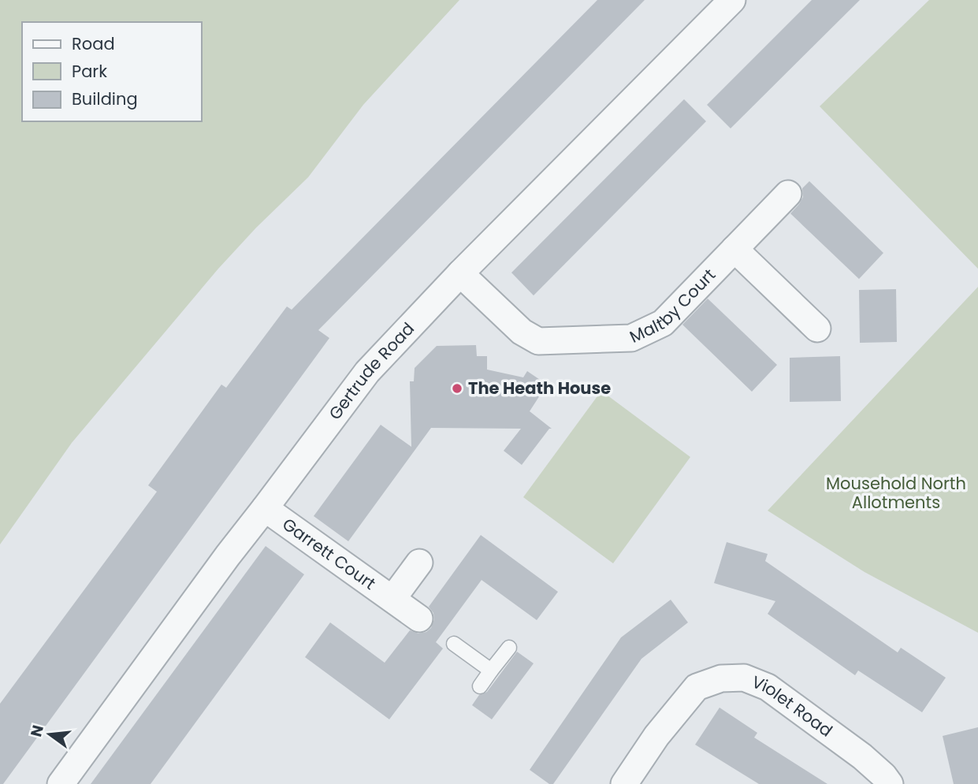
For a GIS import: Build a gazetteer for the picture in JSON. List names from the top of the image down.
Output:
{
  "streets": {
    "street": [
      "Maltby Court",
      "Gertrude Road",
      "Garrett Court",
      "Violet Road"
    ]
  },
  "crossings": [
    ["Maltby Court", "Gertrude Road"],
    ["Gertrude Road", "Garrett Court"]
  ],
  "parks": ["Mousehold North Allotments"],
  "places": ["The Heath House"],
  "legend": ["Road", "Park", "Building"],
  "north": "left"
}
